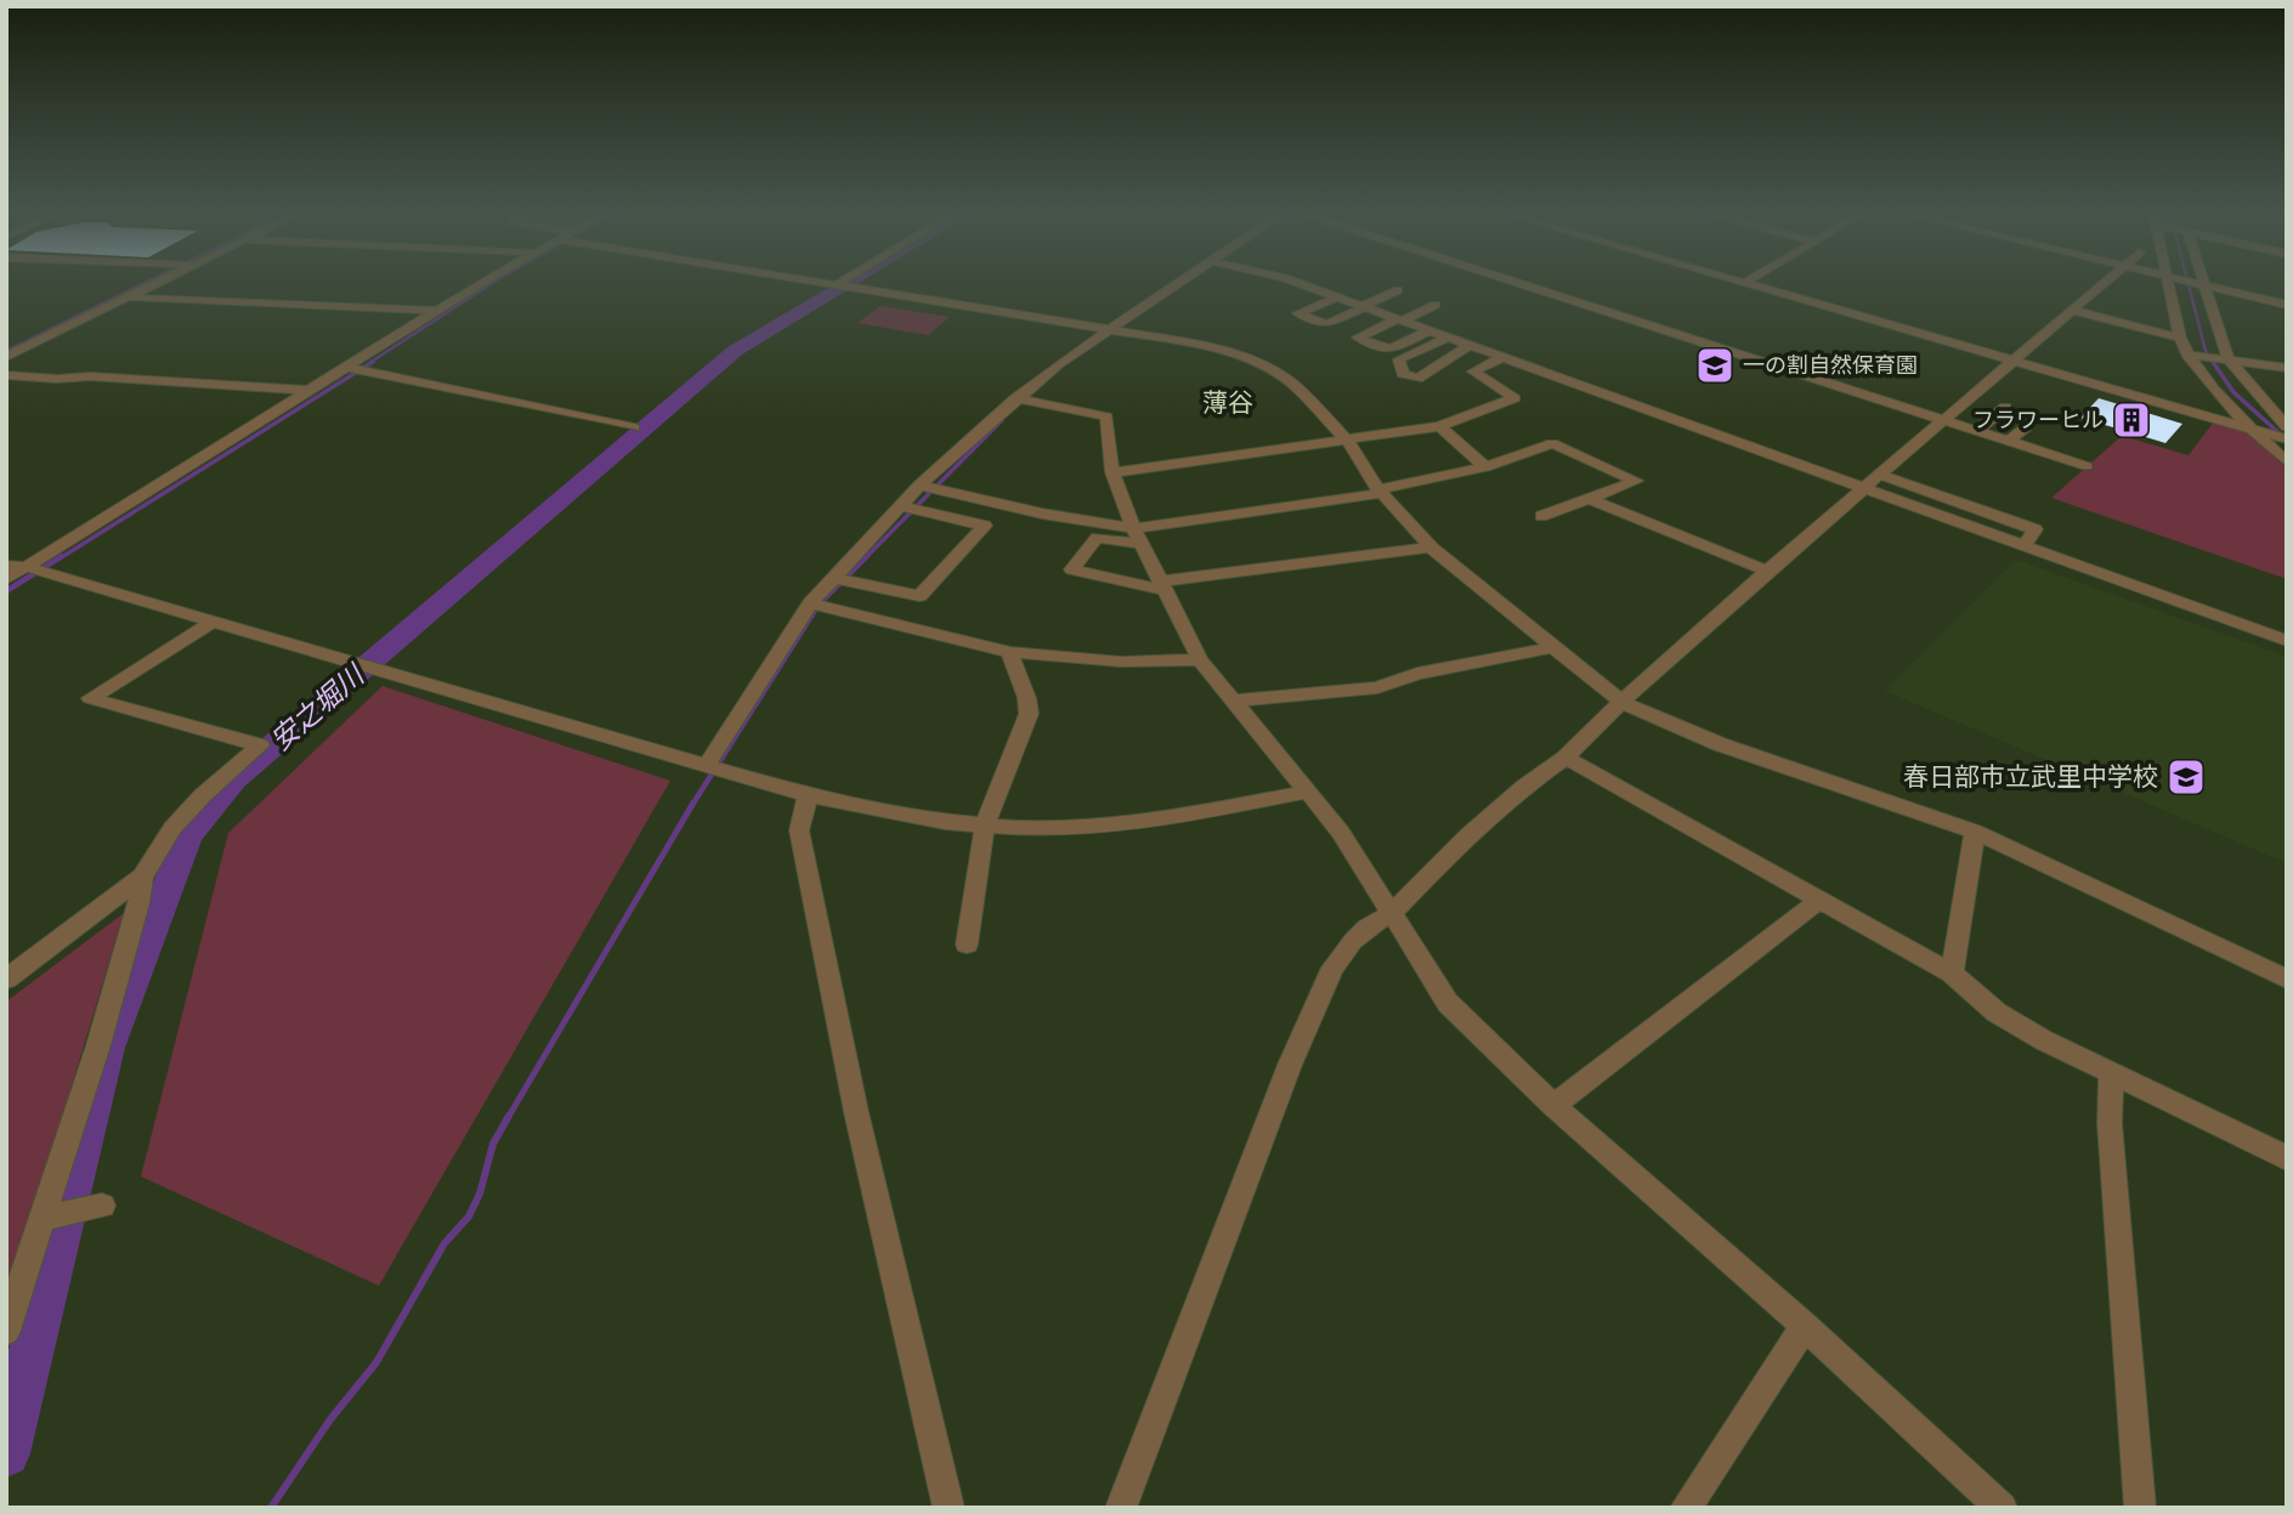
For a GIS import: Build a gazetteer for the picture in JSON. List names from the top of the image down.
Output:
{
  "districts": ["薄谷"],
  "water": ["安之堀川"],
  "places": {
    "school or university": ["一の割自然保育園", "春日部市立武里中学校"],
    "building": ["フラワーヒル"]
  }
}
